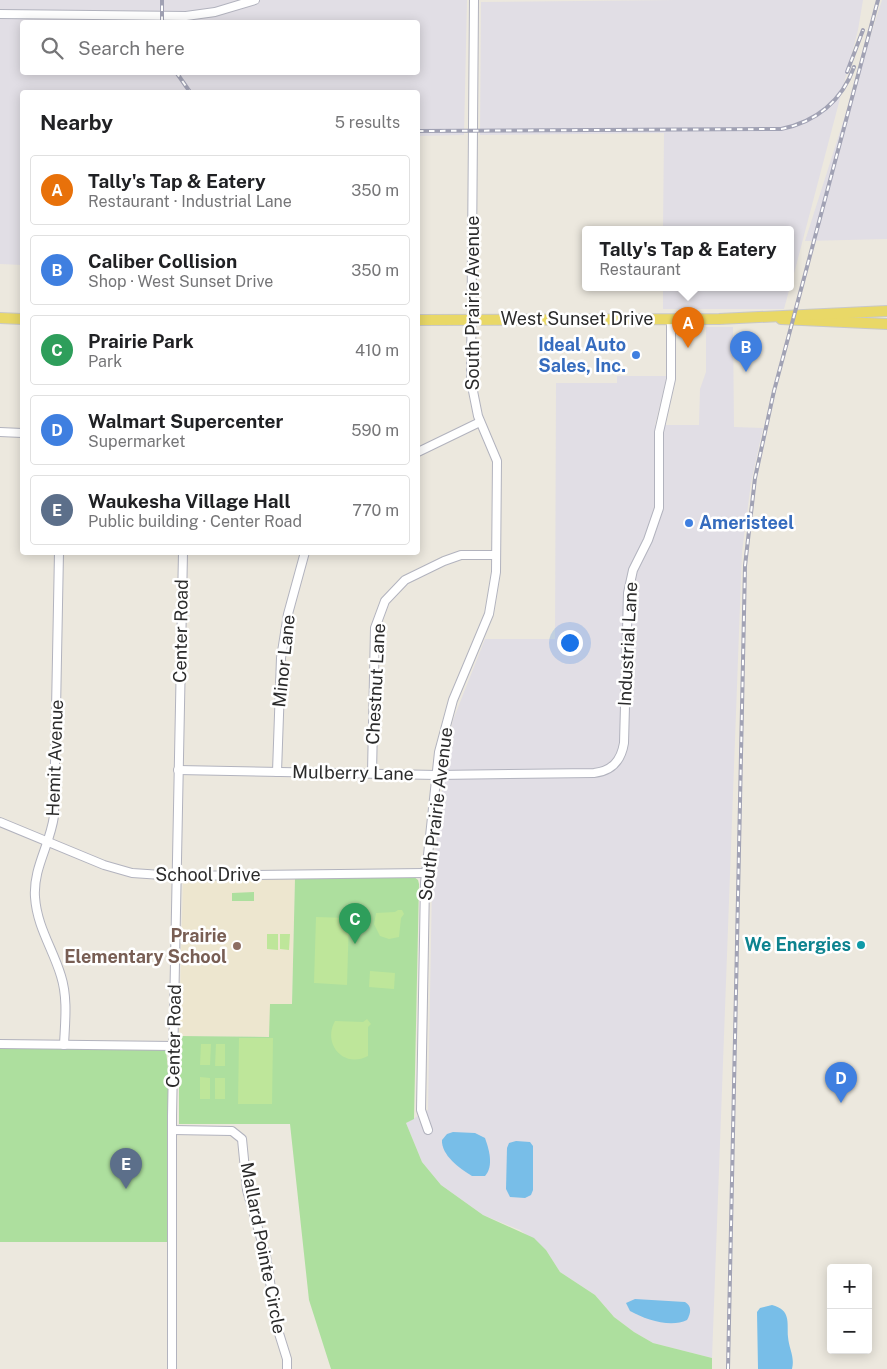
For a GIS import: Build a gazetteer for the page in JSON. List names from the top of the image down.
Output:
{
  "streets": {
    "main road": ["West Sunset Drive"],
    "street": [
      "South Prairie Avenue",
      "Center Road",
      "Industrial Lane",
      "Minor Lane",
      "Chestnut Lane",
      "Hemit Avenue",
      "Mulberry Lane",
      "School Drive",
      "Mallard Pointe Circle"
    ]
  },
  "crossings": [
    ["South Prairie Avenue", "West Sunset Drive"],
    ["South Prairie Avenue", "Chestnut Lane"],
    ["South Prairie Avenue", "Mulberry Lane"],
    ["South Prairie Avenue", "School Drive"],
    ["West Sunset Drive", "Industrial Lane"],
    ["Center Road", "Mulberry Lane"],
    ["Center Road", "School Drive"],
    ["Center Road", "Mallard Pointe Circle"],
    ["Industrial Lane", "Mulberry Lane"],
    ["Minor Lane", "Mulberry Lane"],
    ["Chestnut Lane", "Mulberry Lane"],
    ["Hemit Avenue", "School Drive"]
  ],
  "places": [
    "Ideal Auto Sales, Inc.",
    "Ameristeel",
    "We Energies",
    "Prairie Elementary School"
  ],
  "page": {
    "search": "Search here",
    "heading": ["Nearby", "5 results"],
    "list": [
      {
        "mark": "A",
        "name": "Tally's Tap & Eatery",
        "note": "Restaurant · Industrial Lane",
        "value": "350 m"
      },
      {
        "mark": "B",
        "name": "Caliber Collision",
        "note": "Shop · West Sunset Drive",
        "value": "350 m"
      },
      {
        "mark": "C",
        "name": "Prairie Park",
        "note": "Park",
        "value": "410 m"
      },
      {
        "mark": "D",
        "name": "Walmart Supercenter",
        "note": "Supermarket",
        "value": "590 m"
      },
      {
        "mark": "E",
        "name": "Waukesha Village Hall",
        "note": "Public building · Center Road",
        "value": "770 m"
      }
    ],
    "popup": ["Tally's Tap & Eatery", "Restaurant"],
    "pins": [
      "A",
      "B",
      "C",
      "D",
      "E"
    ],
    "map_buttons": ["+", "−"]
  }
}
